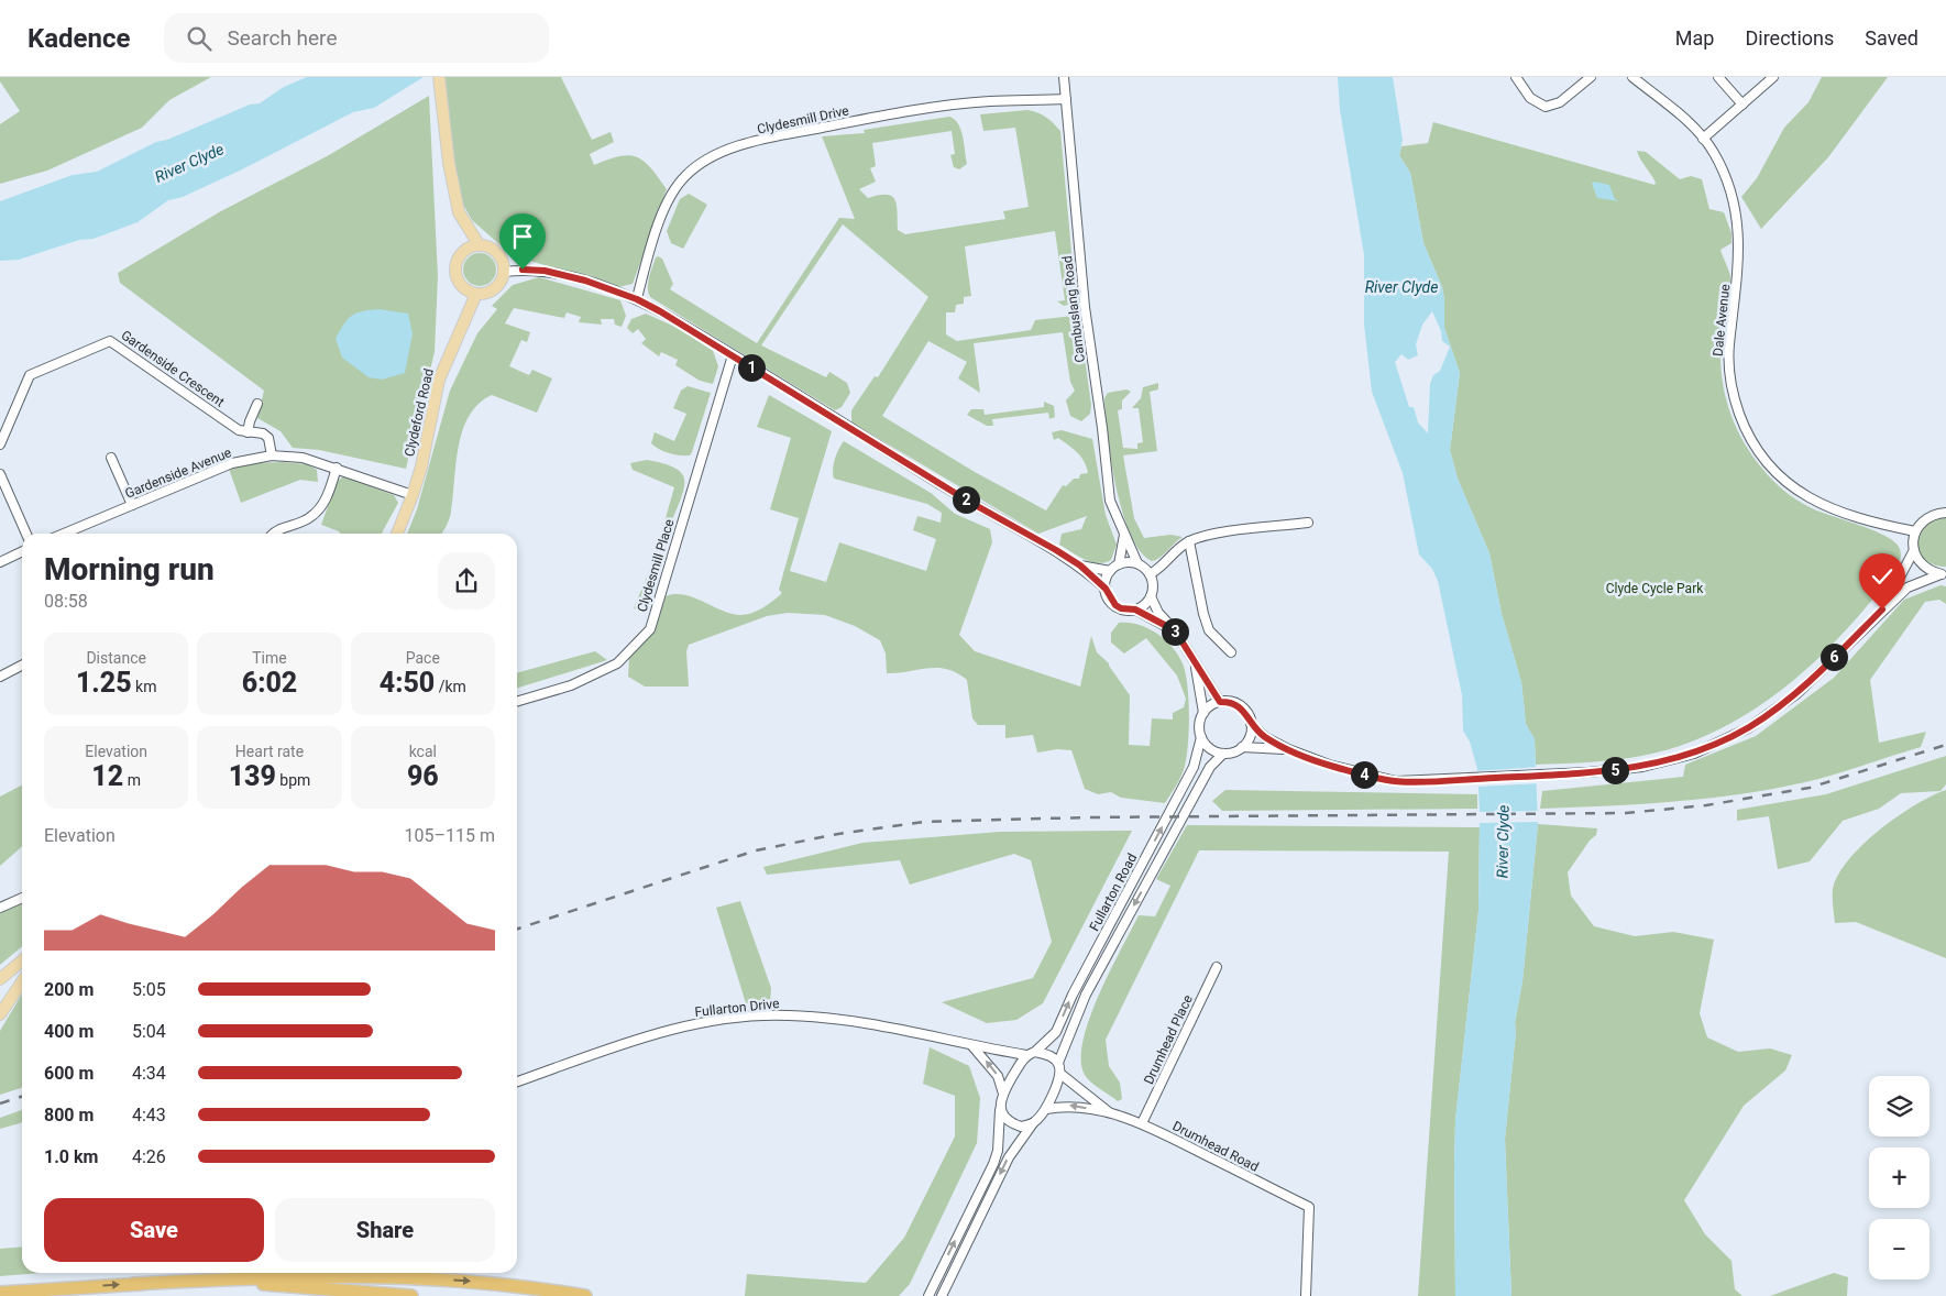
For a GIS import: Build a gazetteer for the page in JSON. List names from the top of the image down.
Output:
{
  "streets": {
    "main road": ["Clydeford Road"],
    "street": [
      "Clydesmill Drive",
      "Cambuslang Road",
      "Dale Avenue",
      "Gardenside Crescent",
      "Gardenside Avenue",
      "Clydesmill Place",
      "Fullarton Road",
      "Fullarton Drive",
      "Drumhead Place",
      "Drumhead Road"
    ]
  },
  "crossings": [
    ["Clydesmill Drive", "Cambuslang Road"],
    ["Gardenside Crescent", "Gardenside Avenue"],
    ["Clydeford Road", "Gardenside Avenue"],
    ["Fullarton Road", "Fullarton Drive"],
    ["Drumhead Place", "Drumhead Road"]
  ],
  "water": ["River Clyde"],
  "parks": ["Clyde Cycle Park"],
  "page": {
    "header": "Kadence",
    "search": "Search here",
    "nav": ["Map", "Directions", "Saved"],
    "pins": [
      "1",
      "2",
      "3",
      "6",
      "5",
      "4"
    ],
    "heading": ["Morning run", "08:58"],
    "stats": [
      ["Distance", "1.25 km"],
      ["Time", "6:02"],
      ["Pace", "4:50 /km"],
      ["Elevation", "12 m"],
      ["Heart rate", "139 bpm"],
      ["kcal", "96"]
    ],
    "chart": ["Elevation", "105–115 m"],
    "list": [
      {
        "name": "200 m",
        "note": "5:05"
      },
      {
        "name": "400 m",
        "note": "5:04"
      },
      {
        "name": "600 m",
        "note": "4:34"
      },
      {
        "name": "800 m",
        "note": "4:43"
      },
      {
        "name": "1.0 km",
        "note": "4:26"
      }
    ],
    "map_buttons": ["+", "−"],
    "buttons": ["Save", "Share"]
  }
}
